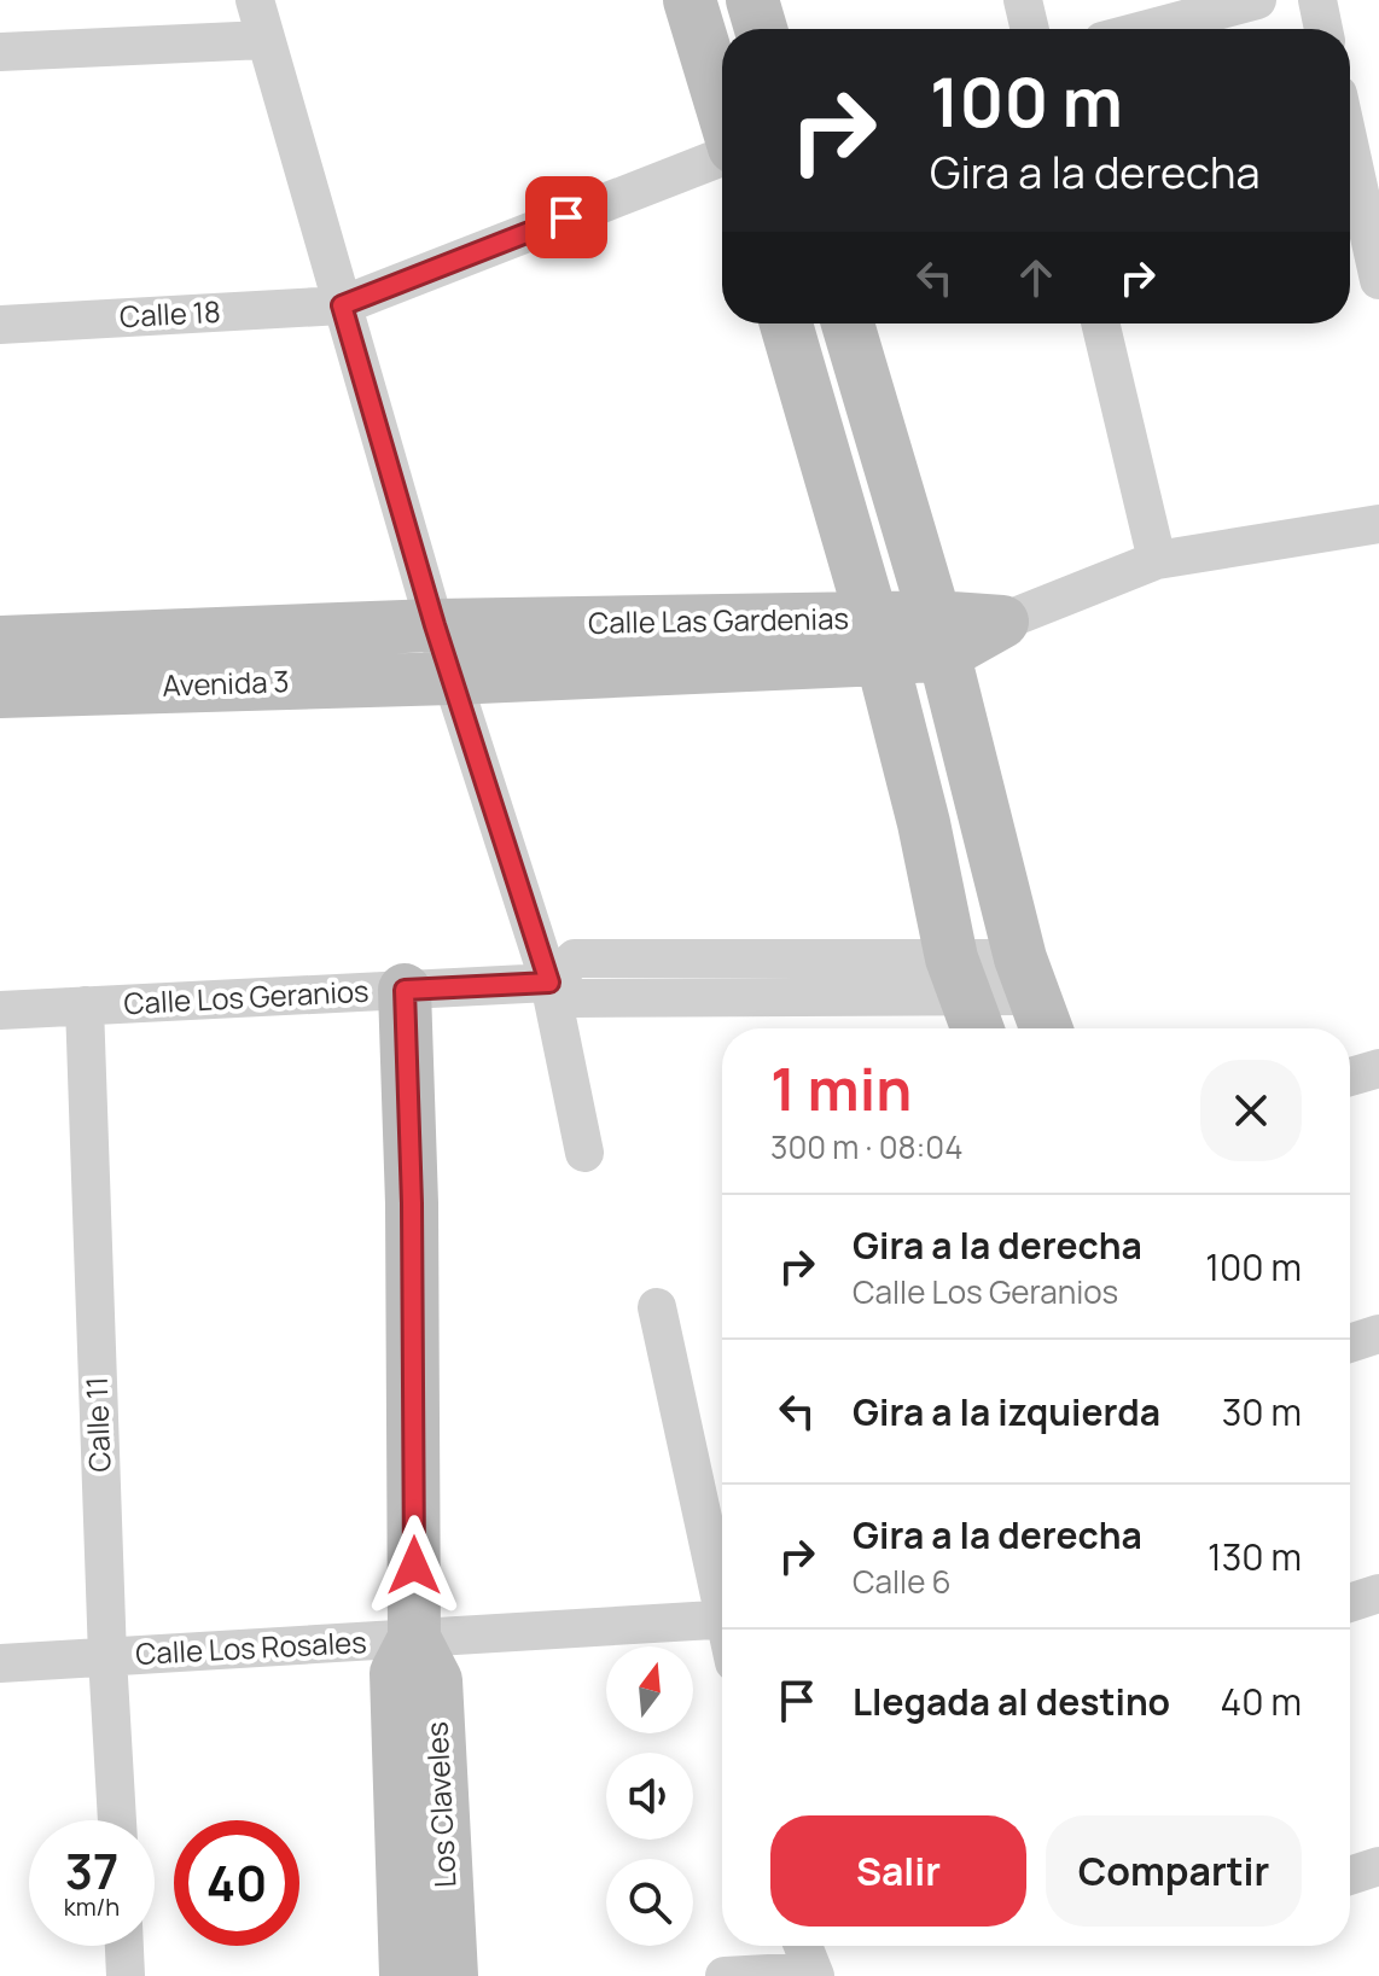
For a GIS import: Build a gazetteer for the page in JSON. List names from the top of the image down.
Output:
{
  "streets": {
    "street": [
      "Calle 18",
      "Calle Las Gardenias",
      "Avenida 3",
      "Calle Los Geranios",
      "Calle 11",
      "Calle Los Rosales",
      "Los Claveles"
    ]
  },
  "crossings": [
    ["Calle Las Gardenias", "Avenida 3"],
    ["Calle Los Geranios", "Calle 11"],
    ["Calle Los Geranios", "Los Claveles"],
    ["Calle 11", "Calle Los Rosales"],
    ["Calle Los Rosales", "Los Claveles"]
  ],
  "north": "top",
  "page": {
    "turn": ["100 m", "Gira a la derecha"],
    "heading": ["1 min", "300 m · 08:04"],
    "list": [
      {
        "name": "Gira a la derecha",
        "note": "Calle Los Geranios",
        "value": "100 m"
      },
      {
        "name": "Gira a la izquierda",
        "value": "30 m"
      },
      {
        "name": "Gira a la derecha",
        "note": "Calle 6",
        "value": "130 m"
      },
      {
        "name": "Llegada al destino",
        "value": "40 m"
      }
    ],
    "buttons": ["Salir", "Compartir"],
    "speed": "37 km/h",
    "limit": "40"
  }
}
